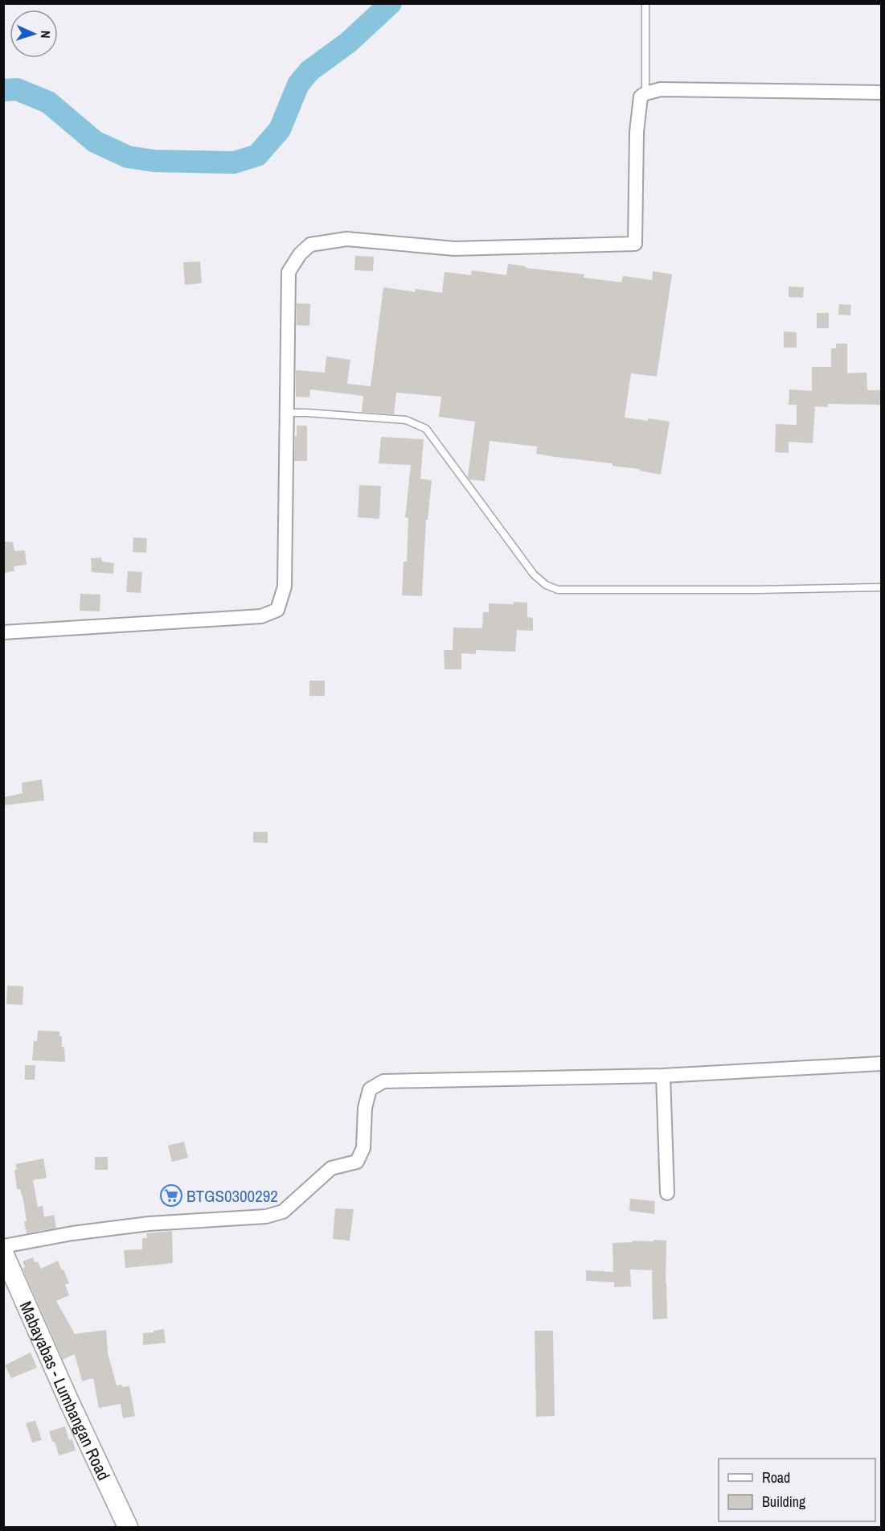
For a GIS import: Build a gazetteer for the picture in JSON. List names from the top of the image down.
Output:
{
  "streets": {
    "main road": ["Mabayabas - Lumbangan Road"]
  },
  "places": {
    "supermarket": ["BTGS0300292"]
  },
  "legend": ["Road", "Building"],
  "north": "right"
}
